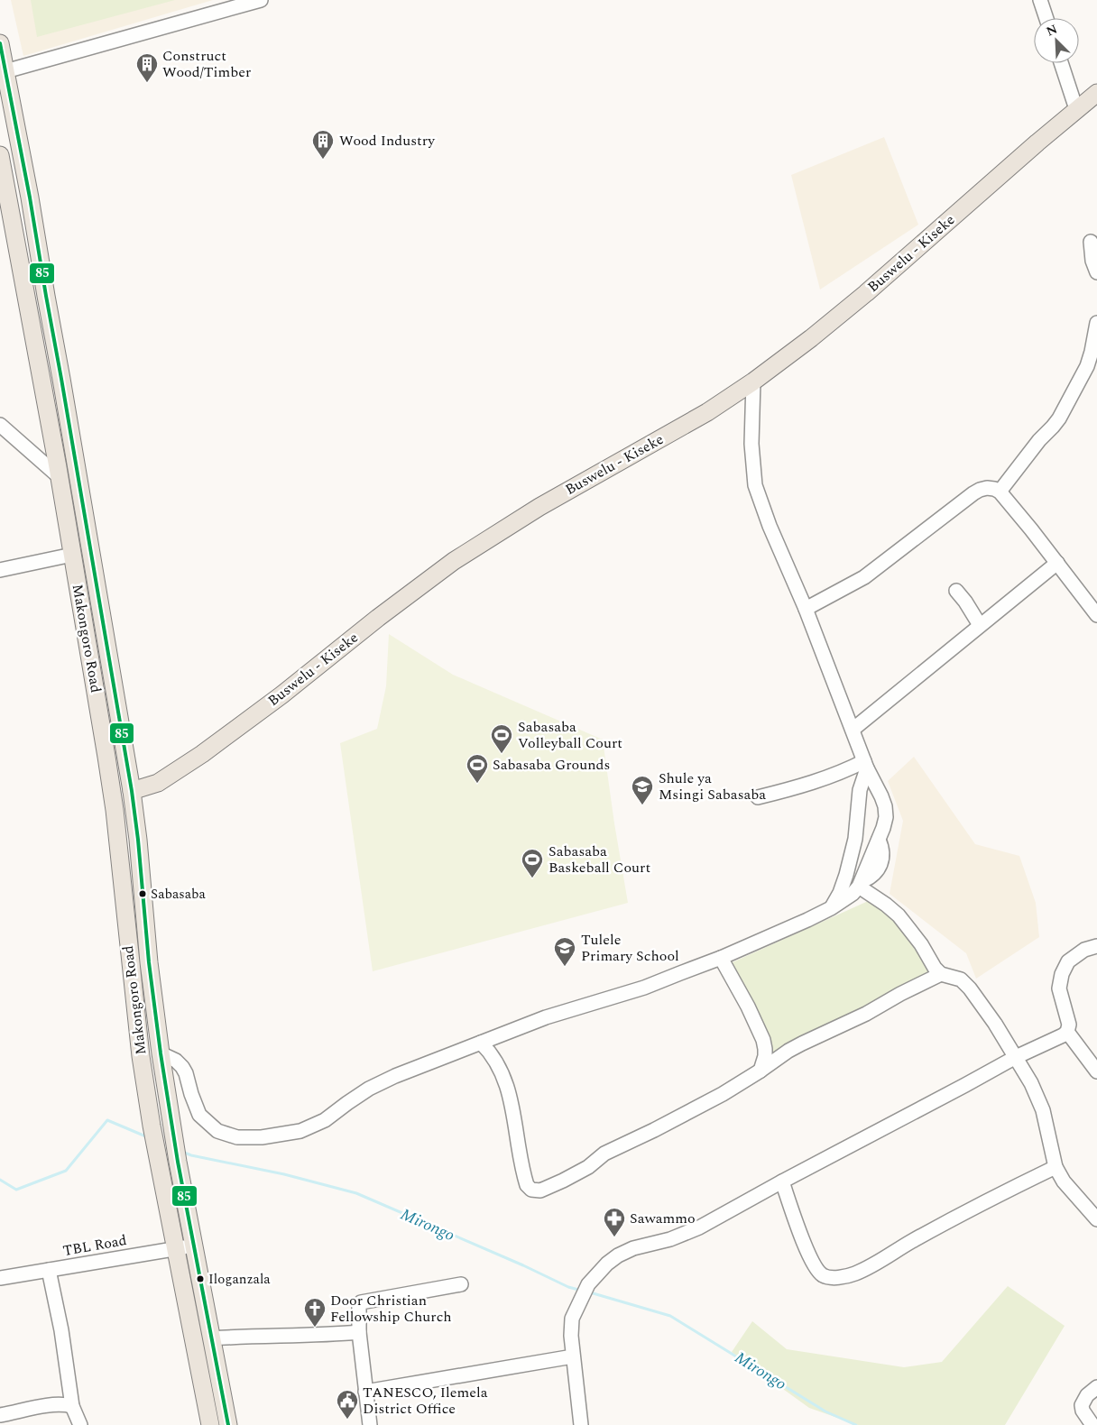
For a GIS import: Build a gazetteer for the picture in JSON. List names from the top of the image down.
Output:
{
  "streets": {
    "main road": ["Buswelu - Kiseke", "Makongoro Road"],
    "street": ["TBL Road"]
  },
  "crossings": [
    ["Buswelu - Kiseke", "Makongoro Road"],
    ["Makongoro Road", "TBL Road"]
  ],
  "water": ["Mirongo"],
  "places": {
    "building": ["Construct Wood/Timber", "Wood Industry"],
    "sports": ["Sabasaba Volleyball Court", "Sabasaba Grounds", "Sabasaba Baskeball Court"],
    "school or university": ["Shule ya Msingi Sabasaba", "Tulele Primary School"],
    "other": ["Sabasaba", "Iloganzala"],
    "pharmacy": ["Sawammo"],
    "church": ["Door Christian Fellowship Church"],
    "public building": ["TANESCO, Ilemela District Office"]
  },
  "lines": ["transit line 85"],
  "north": "top left"
}
